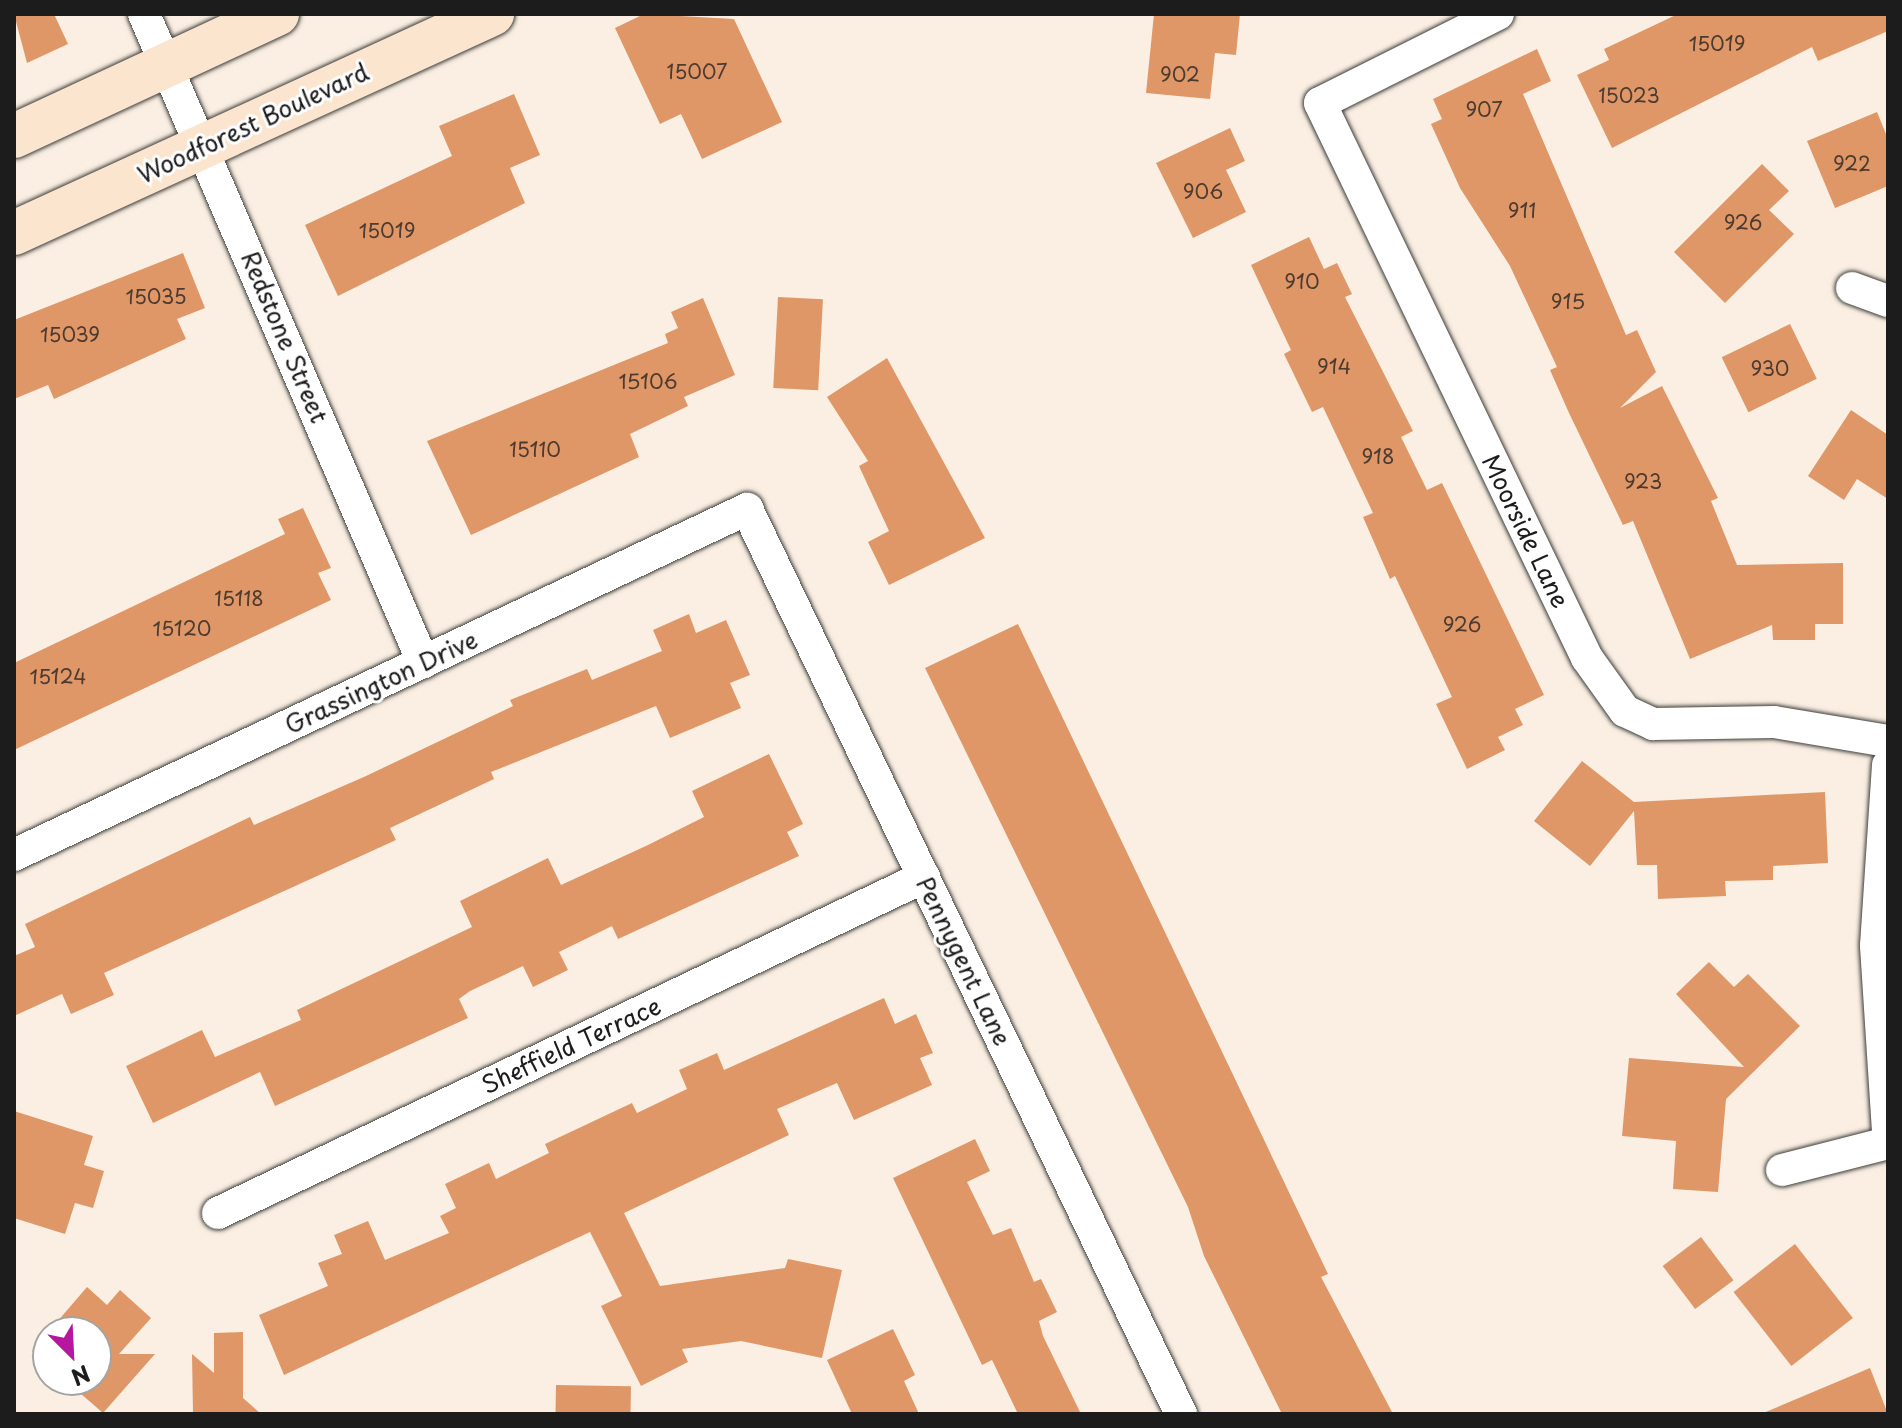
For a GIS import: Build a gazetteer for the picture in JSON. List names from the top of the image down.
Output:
{
  "streets": {
    "main road": ["Woodforest Boulevard"],
    "street": [
      "Redstone Street",
      "Moorside Lane",
      "Grassington Drive",
      "Pennygent Lane",
      "Sheffield Terrace"
    ]
  },
  "crossings": [
    ["Woodforest Boulevard", "Redstone Street"],
    ["Redstone Street", "Grassington Drive"],
    ["Grassington Drive", "Pennygent Lane"],
    ["Pennygent Lane", "Sheffield Terrace"]
  ],
  "house_numbers": [
    "15019",
    "15007",
    "902",
    "15023",
    "907",
    "922",
    "906",
    "911",
    "926",
    "15019",
    "910",
    "15035",
    "915",
    "15039",
    "914",
    "930",
    "15106",
    "15110",
    "918",
    "923",
    "15118",
    "926",
    "15120",
    "15124"
  ],
  "north": "bottom right"
}
